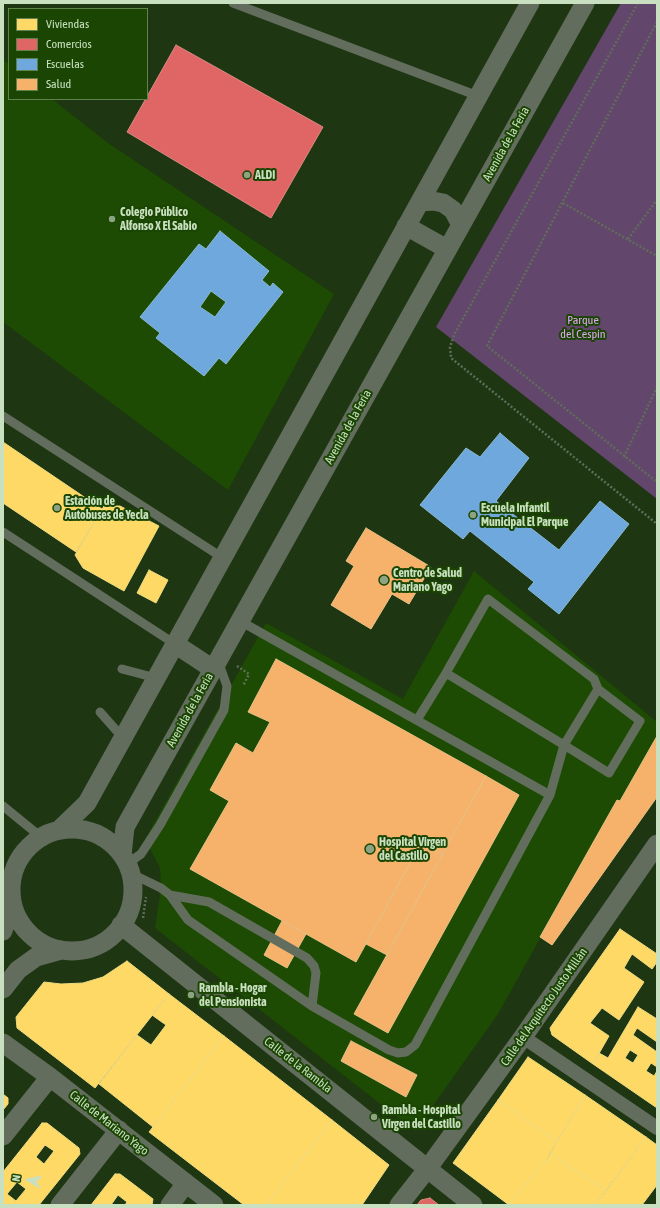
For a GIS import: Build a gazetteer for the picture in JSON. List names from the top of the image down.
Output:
{
  "streets": {
    "street": [
      "Avenida de la Feria",
      "Calle del Arquitecto Justo Millán",
      "Calle de la Rambla",
      "Calle de Mariano Yago"
    ]
  },
  "crossings": [
    ["Avenida de la Feria", "Calle de la Rambla"],
    ["Calle del Arquitecto Justo Millán", "Calle de la Rambla"]
  ],
  "parks": ["Parque del Cespín"],
  "places": [
    "ALDI",
    "Colegio Público Alfonso X El Sabio",
    "Estación de Autobuses de Yecla",
    "Escuela Infantil Municipal El Parque",
    "Centro de Salud Mariano Yago",
    "Hospital Virgen del Castillo",
    "Rambla - Hogar del Pensionista",
    "Rambla - Hospital Virgen del Castillo"
  ],
  "legend": [
    "Viviendas",
    "Comercios",
    "Escuelas",
    "Salud"
  ],
  "north": "left"
}
